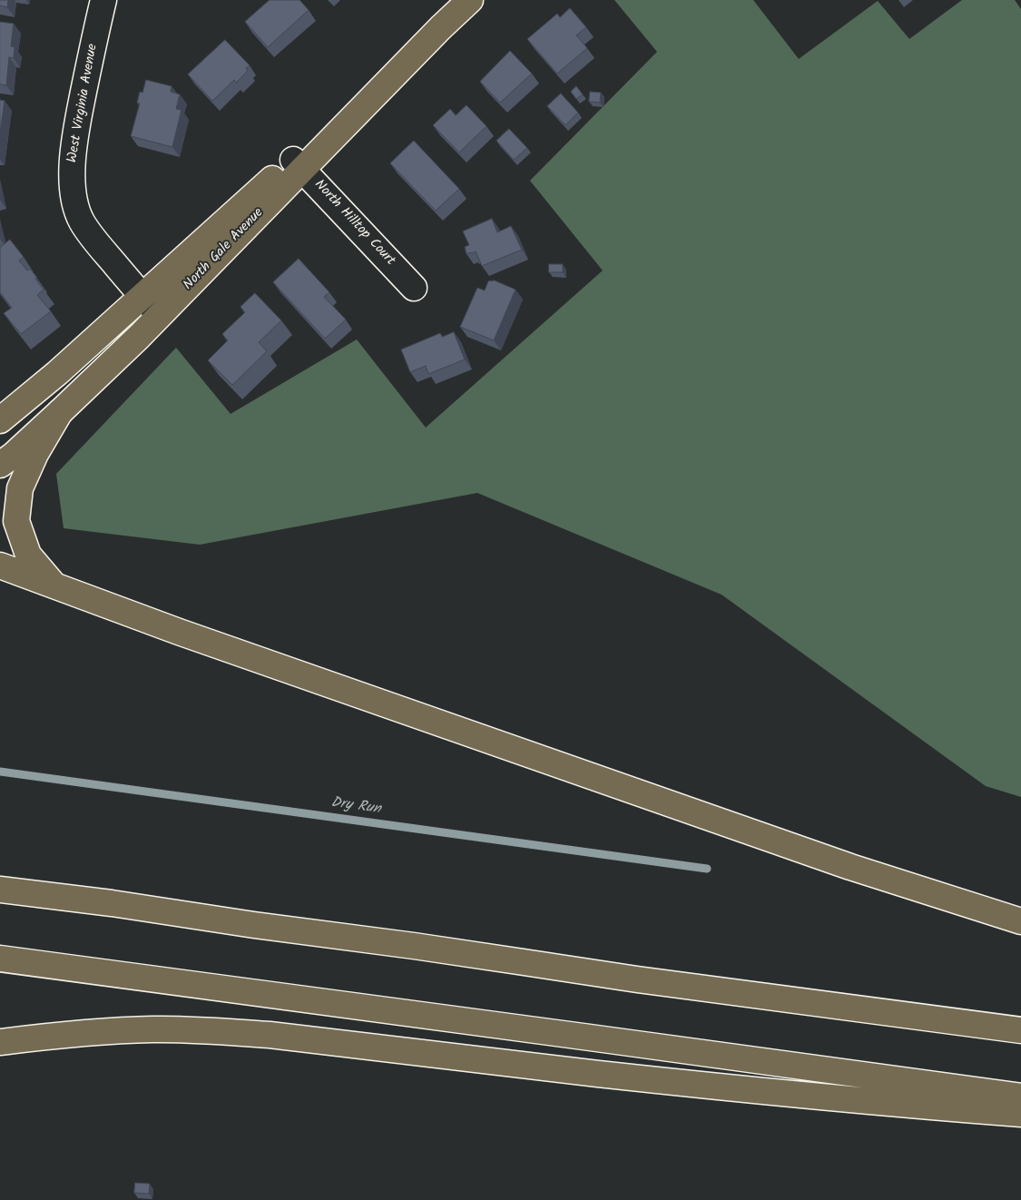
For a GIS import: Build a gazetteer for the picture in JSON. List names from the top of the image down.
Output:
{
  "streets": {
    "main road": ["North Gale Avenue"],
    "street": ["West Virginia Avenue", "North Hilltop Court"]
  },
  "crossings": [
    ["West Virginia Avenue", "North Gale Avenue"],
    ["North Hilltop Court", "North Gale Avenue"]
  ],
  "water": ["Dry Run"]
}
